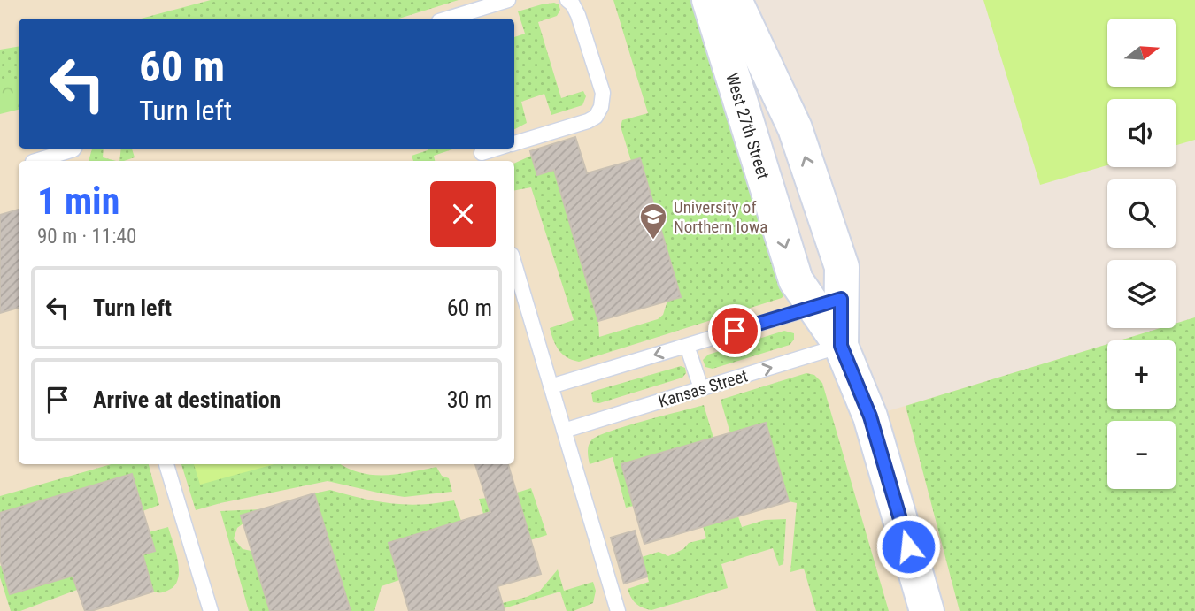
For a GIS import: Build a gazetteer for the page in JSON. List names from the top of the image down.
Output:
{
  "streets": {
    "main road": ["West 27th Street"],
    "lane": ["Kansas Street"]
  },
  "crossings": [
    ["West 27th Street", "Kansas Street"]
  ],
  "places": {
    "school or university": ["University of Northern Iowa"]
  },
  "north": "right",
  "page": {
    "map_buttons": ["+", "−"],
    "turn": ["60 m", "Turn left"],
    "heading": ["1 min", "90 m · 11:40"],
    "list": [
      {
        "name": "Turn left",
        "value": "60 m"
      },
      {
        "name": "Arrive at destination",
        "value": "30 m"
      }
    ]
  }
}
